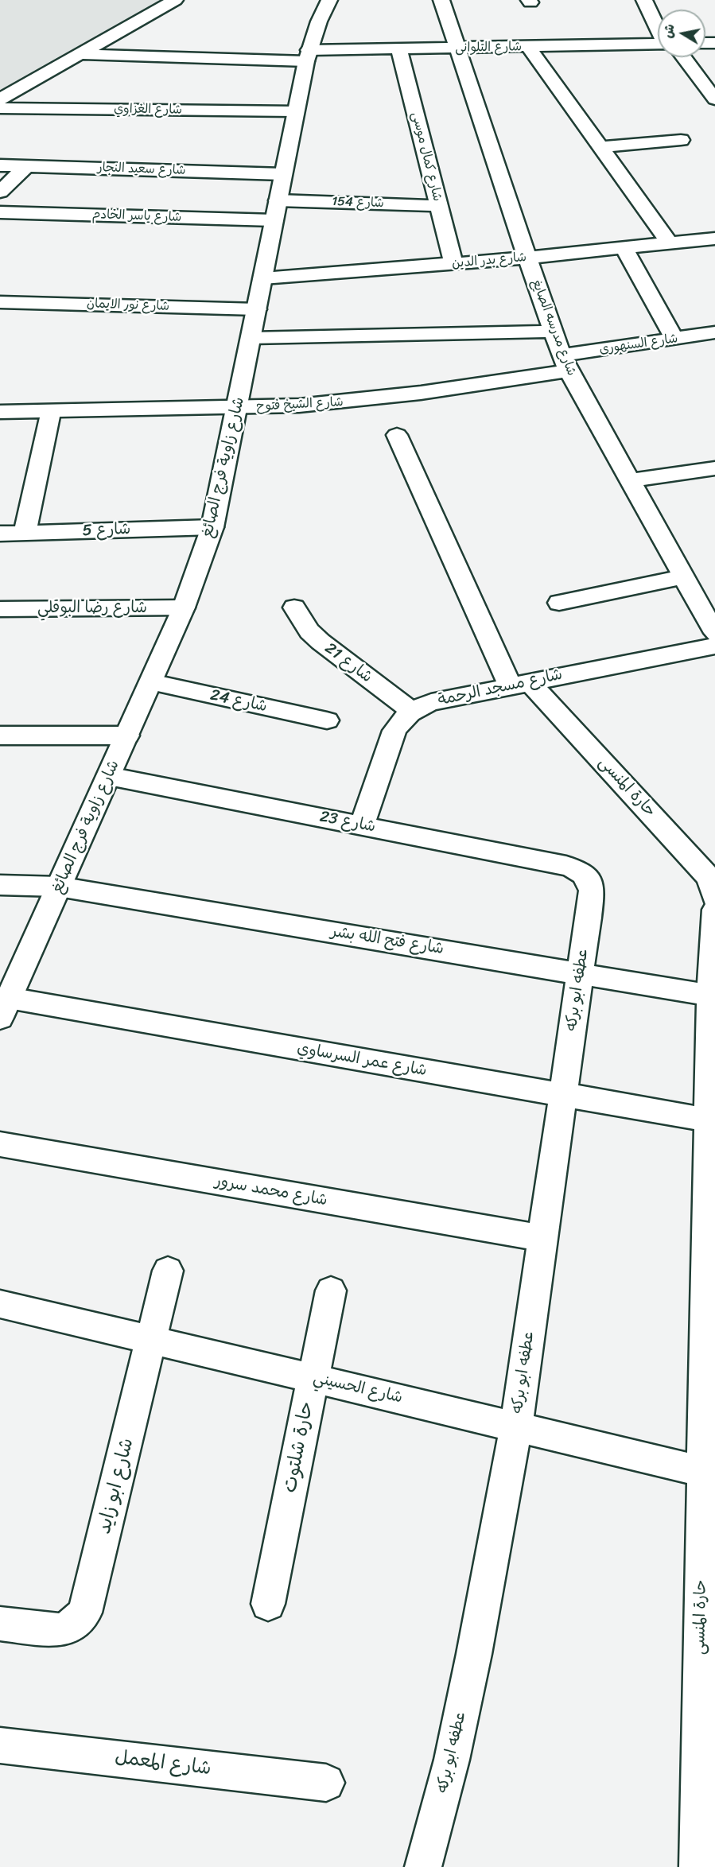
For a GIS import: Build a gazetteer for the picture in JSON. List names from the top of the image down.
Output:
{
  "streets": {
    "street": [
      "شارع التلوانى",
      "شارع الغزاوي",
      "شارع كمال موسى",
      "شارع سعيد النجار",
      "شارع 154",
      "شارع ياسر الخادم",
      "شارع بدر الدين",
      "شارع نور الايمان",
      "شارع مدرسه الصايغ",
      "شارع السنهورى",
      "شارع الشيخ فتوح",
      "شارع زاوية فرج الصائغ",
      "شارع 5",
      "شارع رضا البوقلي",
      "شارع 21",
      "شارع مسجد الرحمة",
      "شارع 24",
      "حارة المنسى",
      "شارع 23",
      "شارع فتح الله بشر",
      "عطفه ابو بركه",
      "شارع عمر السرساوي",
      "شارع محمد سرور",
      "شارع الحسيني",
      "حارة شلتوت",
      "شارع ابو زايد",
      "شارع المعمل"
    ]
  },
  "crossings": [
    ["شارع التلوانى", "شارع كمال موسى"],
    ["شارع التلوانى", "شارع مدرسه الصايغ"],
    ["شارع التلوانى", "شارع زاوية فرج الصائغ"],
    ["شارع الغزاوي", "شارع زاوية فرج الصائغ"],
    ["شارع كمال موسى", "شارع 154"],
    ["شارع كمال موسى", "شارع بدر الدين"],
    ["شارع سعيد النجار", "شارع زاوية فرج الصائغ"],
    ["شارع 154", "شارع ياسر الخادم"],
    ["شارع 154", "شارع زاوية فرج الصائغ"],
    ["شارع ياسر الخادم", "شارع زاوية فرج الصائغ"],
    ["شارع بدر الدين", "شارع مدرسه الصايغ"],
    ["شارع بدر الدين", "شارع زاوية فرج الصائغ"],
    ["شارع نور الايمان", "شارع زاوية فرج الصائغ"],
    ["شارع مدرسه الصايغ", "شارع السنهورى"],
    ["شارع مدرسه الصايغ", "شارع الشيخ فتوح"],
    ["شارع السنهورى", "شارع الشيخ فتوح"],
    ["شارع الشيخ فتوح", "شارع زاوية فرج الصائغ"],
    ["شارع زاوية فرج الصائغ", "شارع 5"],
    ["شارع زاوية فرج الصائغ", "شارع رضا البوقلي"],
    ["شارع زاوية فرج الصائغ", "شارع 24"],
    ["شارع زاوية فرج الصائغ", "شارع 23"],
    ["شارع زاوية فرج الصائغ", "شارع فتح الله بشر"],
    ["شارع زاوية فرج الصائغ", "شارع عمر السرساوي"],
    ["شارع 21", "شارع مسجد الرحمة"],
    ["شارع مسجد الرحمة", "حارة المنسى"],
    ["شارع مسجد الرحمة", "شارع 23"],
    ["حارة المنسى", "شارع فتح الله بشر"],
    ["حارة المنسى", "شارع عمر السرساوي"],
    ["حارة المنسى", "شارع الحسيني"],
    ["شارع 23", "عطفه ابو بركه"],
    ["شارع فتح الله بشر", "عطفه ابو بركه"],
    ["عطفه ابو بركه", "شارع عمر السرساوي"],
    ["عطفه ابو بركه", "شارع محمد سرور"],
    ["عطفه ابو بركه", "شارع الحسيني"],
    ["شارع الحسيني", "حارة شلتوت"],
    ["شارع الحسيني", "شارع ابو زايد"]
  ],
  "north": "left"
}
